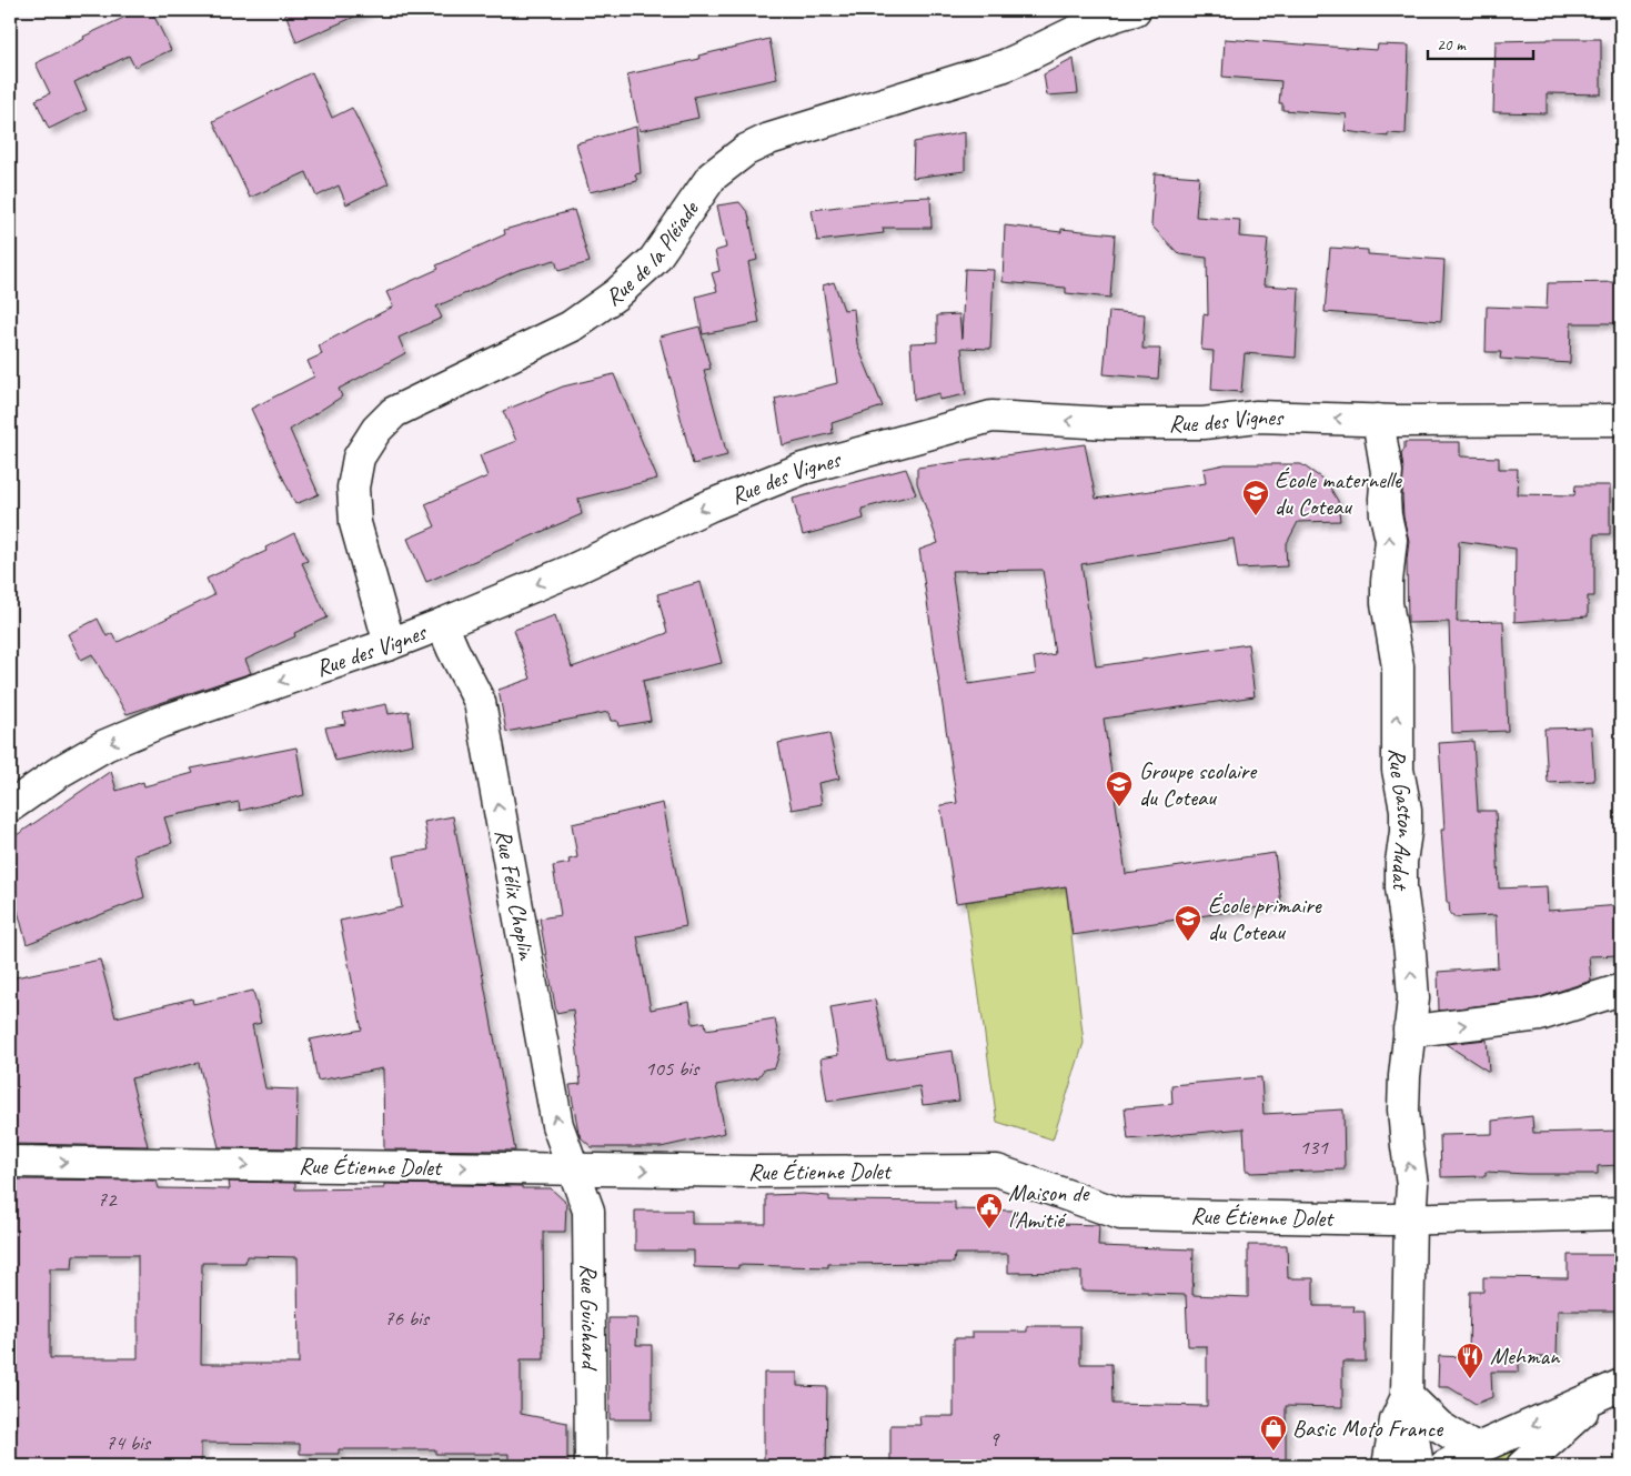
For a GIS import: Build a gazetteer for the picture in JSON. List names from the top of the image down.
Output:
{
  "streets": {
    "street": [
      "Rue de la Pléiade",
      "Rue des Vignes",
      "Rue Gaston Audat",
      "Rue Félix Choplin",
      "Rue Étienne Dolet",
      "Rue Guichard"
    ]
  },
  "crossings": [
    ["Rue de la Pléiade", "Rue des Vignes"],
    ["Rue des Vignes", "Rue Gaston Audat"],
    ["Rue des Vignes", "Rue Félix Choplin"],
    ["Rue Gaston Audat", "Rue Étienne Dolet"],
    ["Rue Félix Choplin", "Rue Étienne Dolet"],
    ["Rue Félix Choplin", "Rue Guichard"],
    ["Rue Étienne Dolet", "Rue Guichard"]
  ],
  "one_way": [
    "Rue des Vignes",
    "Rue Gaston Audat",
    "Rue Félix Choplin",
    "Rue Étienne Dolet"
  ],
  "places": {
    "school or university": ["École maternelle du Coteau", "Groupe scolaire du Coteau", "École primaire du Coteau"],
    "public building": ["Maison de l'Amitié"],
    "restaurant": ["Mehman"],
    "shop": ["Basic Moto France"]
  },
  "house_numbers": [
    "105 bis",
    "131",
    "72",
    "76 bis",
    "9",
    "74 bis"
  ],
  "scale_bar": "20 m"
}
